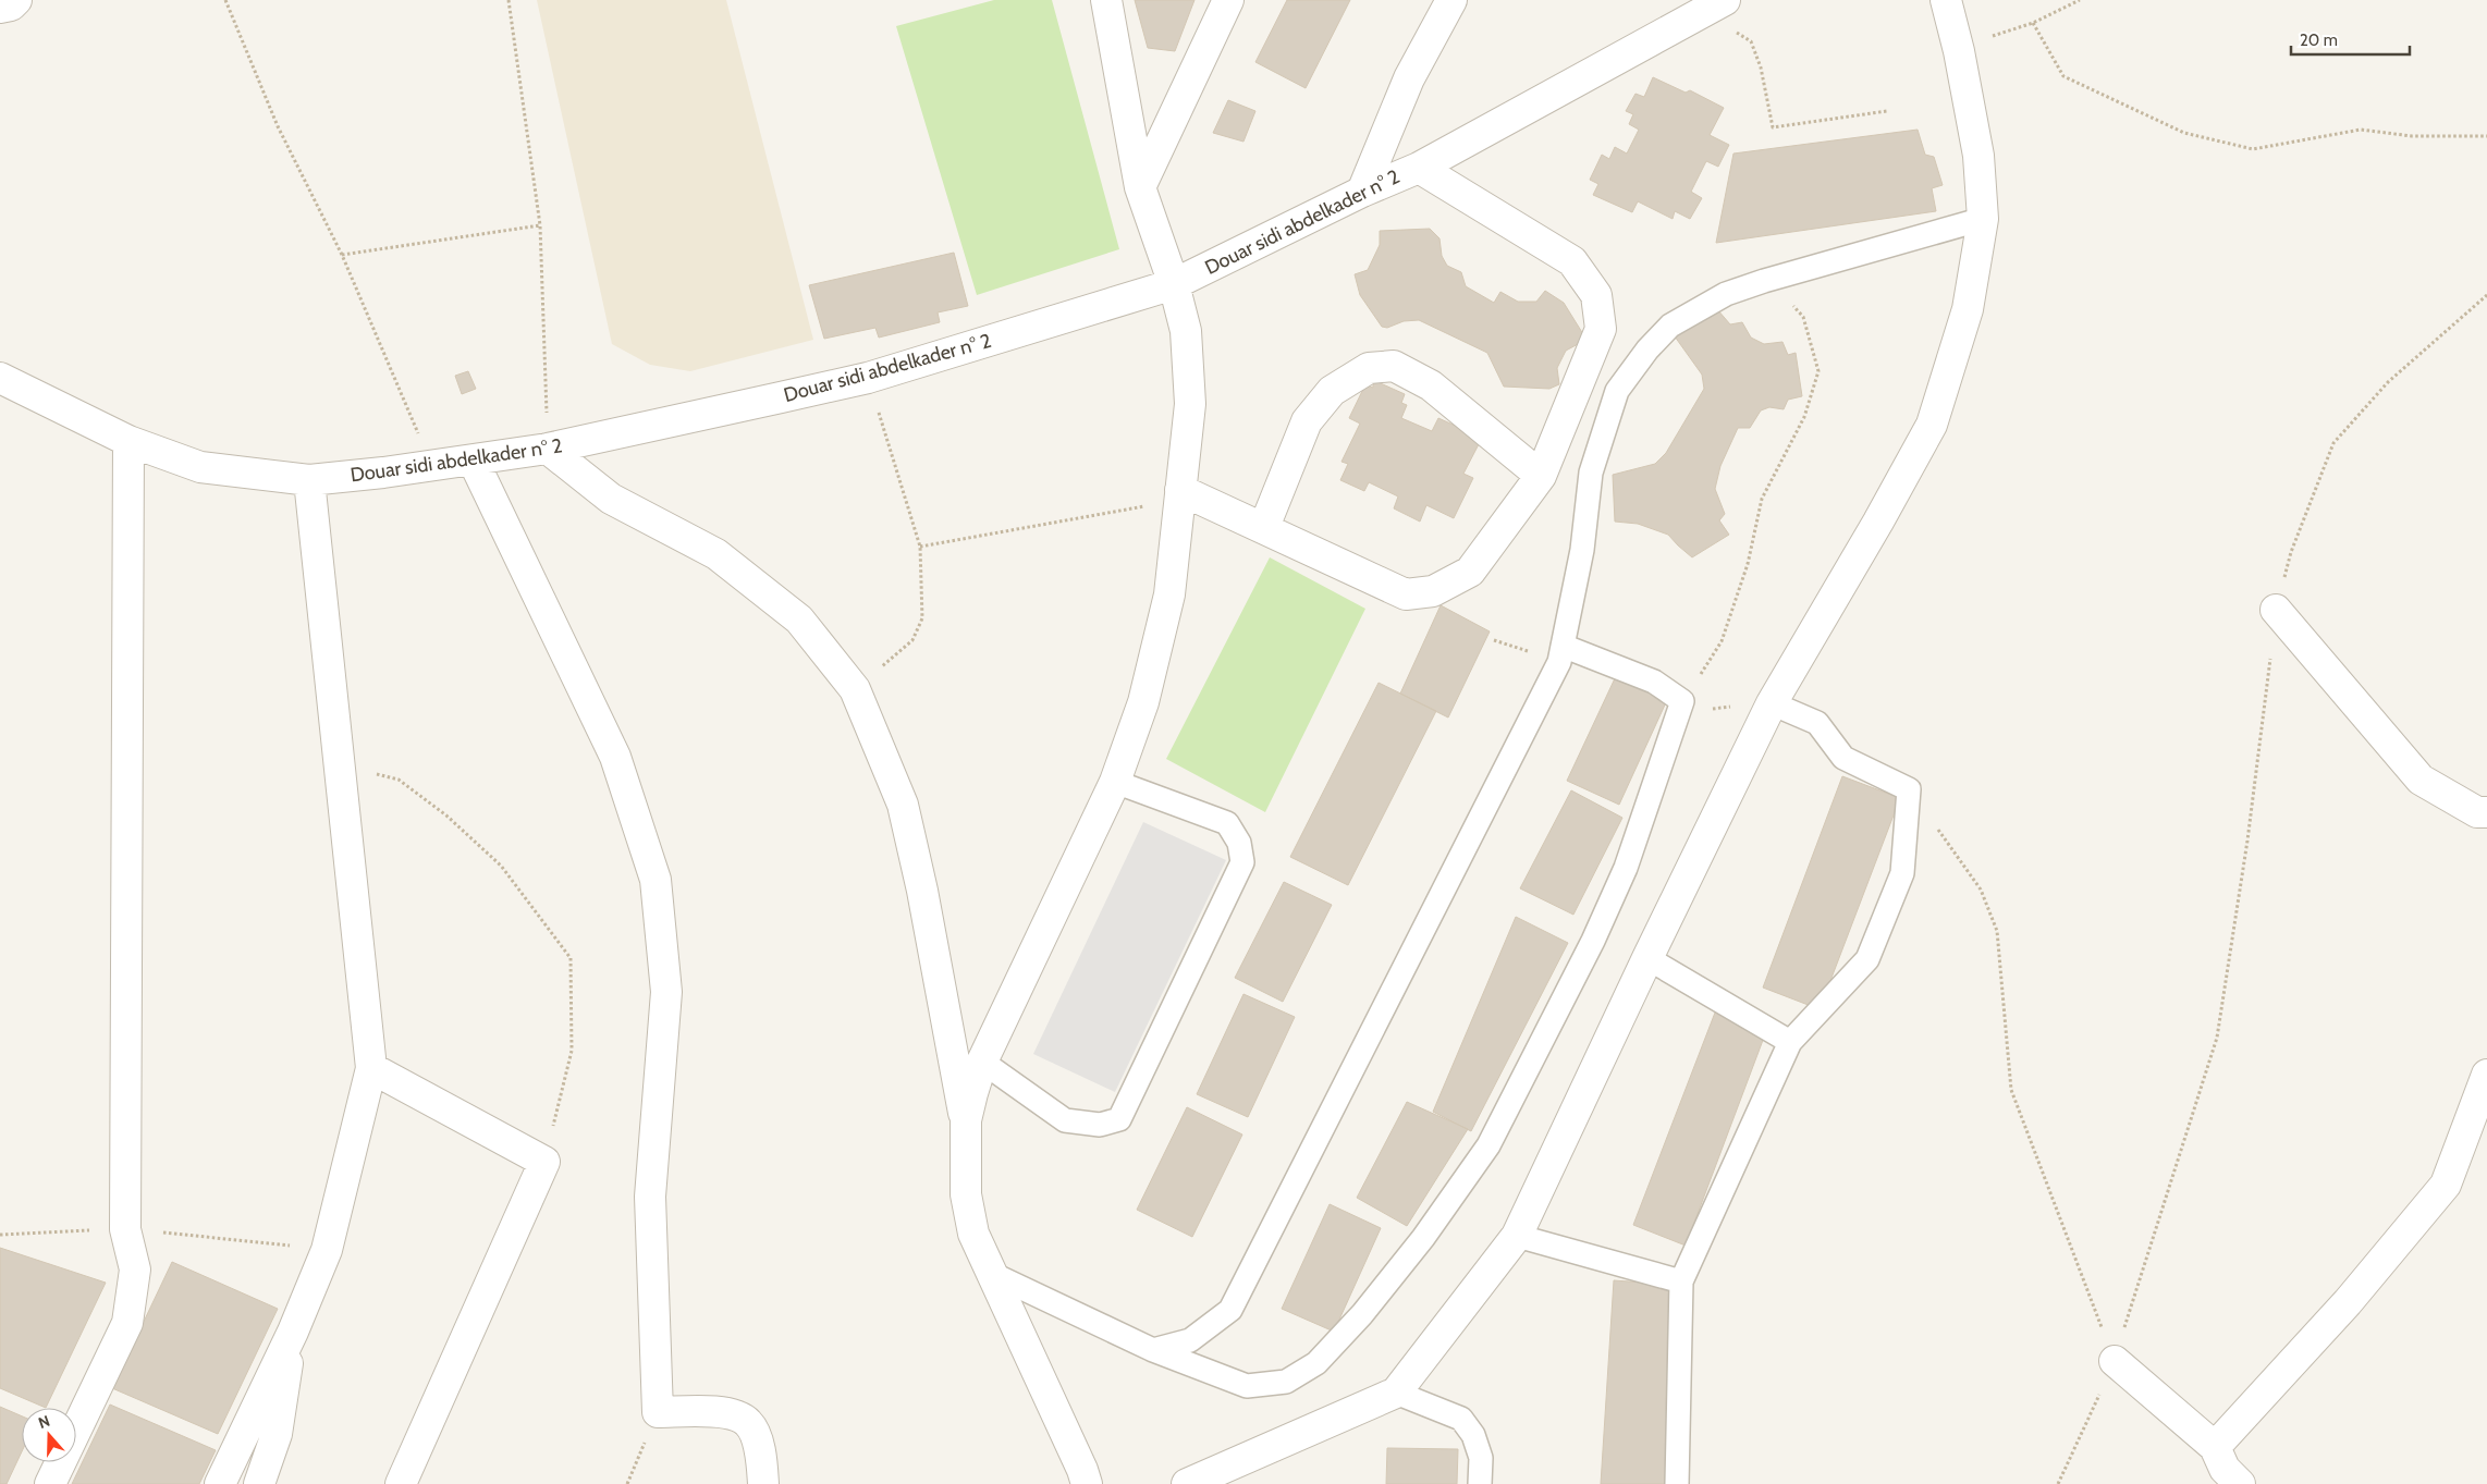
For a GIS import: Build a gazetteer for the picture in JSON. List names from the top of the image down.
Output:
{
  "streets": {
    "street": ["Douar sidi abdelkader n° 2"]
  },
  "scale_bar": "20 m",
  "north": "top"
}
